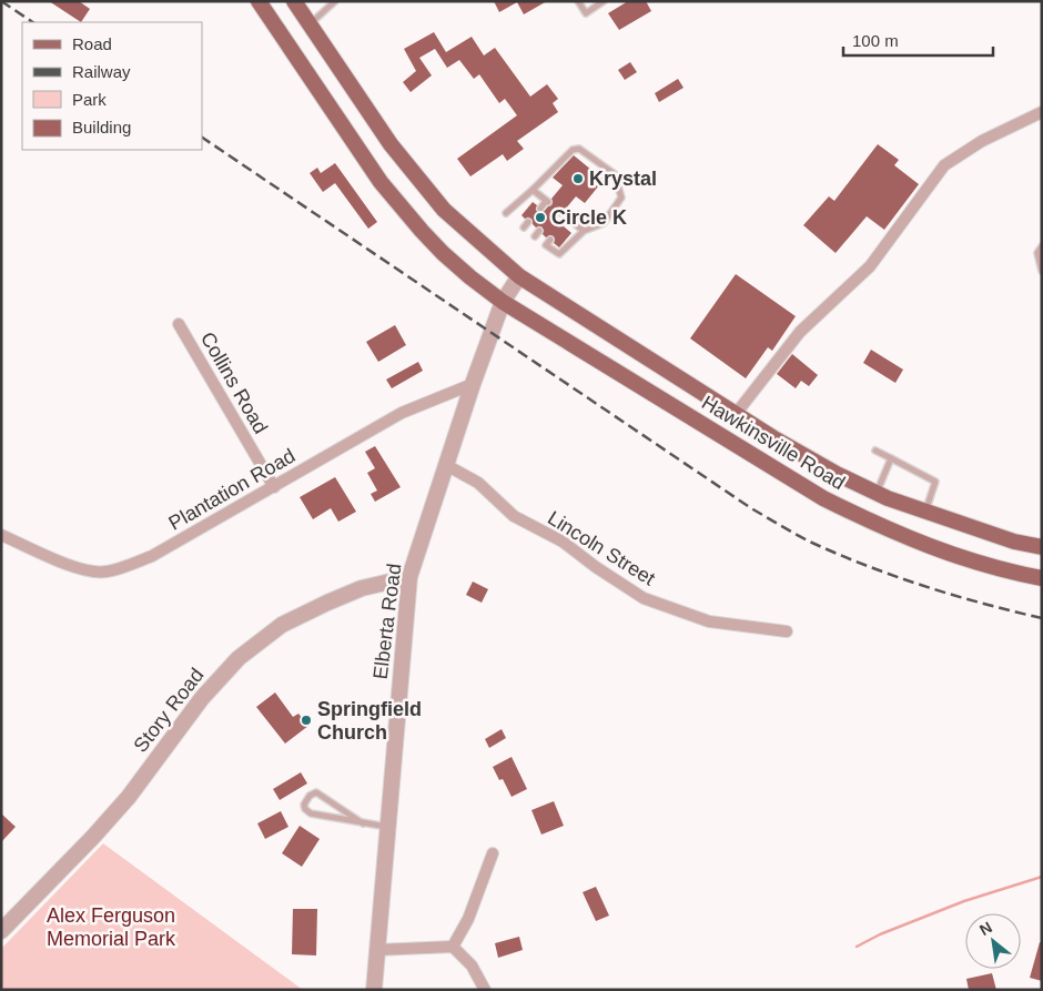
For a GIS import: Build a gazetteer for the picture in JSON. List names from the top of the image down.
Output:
{
  "streets": {
    "main road": ["Hawkinsville Road"],
    "street": [
      "Collins Road",
      "Plantation Road",
      "Lincoln Street",
      "Elberta Road",
      "Story Road"
    ]
  },
  "crossings": [
    ["Collins Road", "Plantation Road"],
    ["Hawkinsville Road", "Elberta Road"],
    ["Plantation Road", "Elberta Road"],
    ["Lincoln Street", "Elberta Road"],
    ["Elberta Road", "Story Road"]
  ],
  "parks": ["Alex Ferguson Memorial Park"],
  "places": ["Krystal", "Circle K", "Springfield Church"],
  "legend": [
    "Road",
    "Railway",
    "Park",
    "Building"
  ],
  "scale_bar": "100 m",
  "north": "top left"
}
